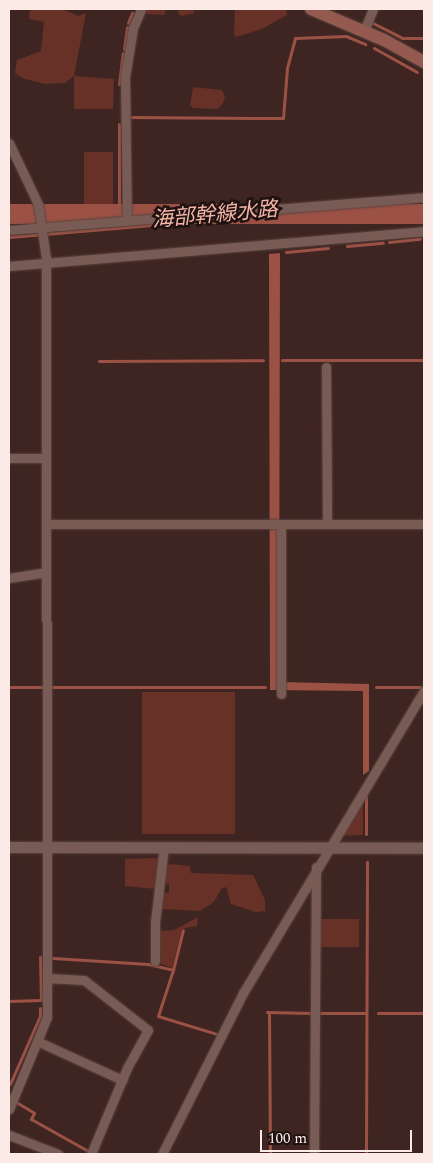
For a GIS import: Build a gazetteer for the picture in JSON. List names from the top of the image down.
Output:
{
  "water": ["海部幹線水路"],
  "scale_bar": "100 m"
}
